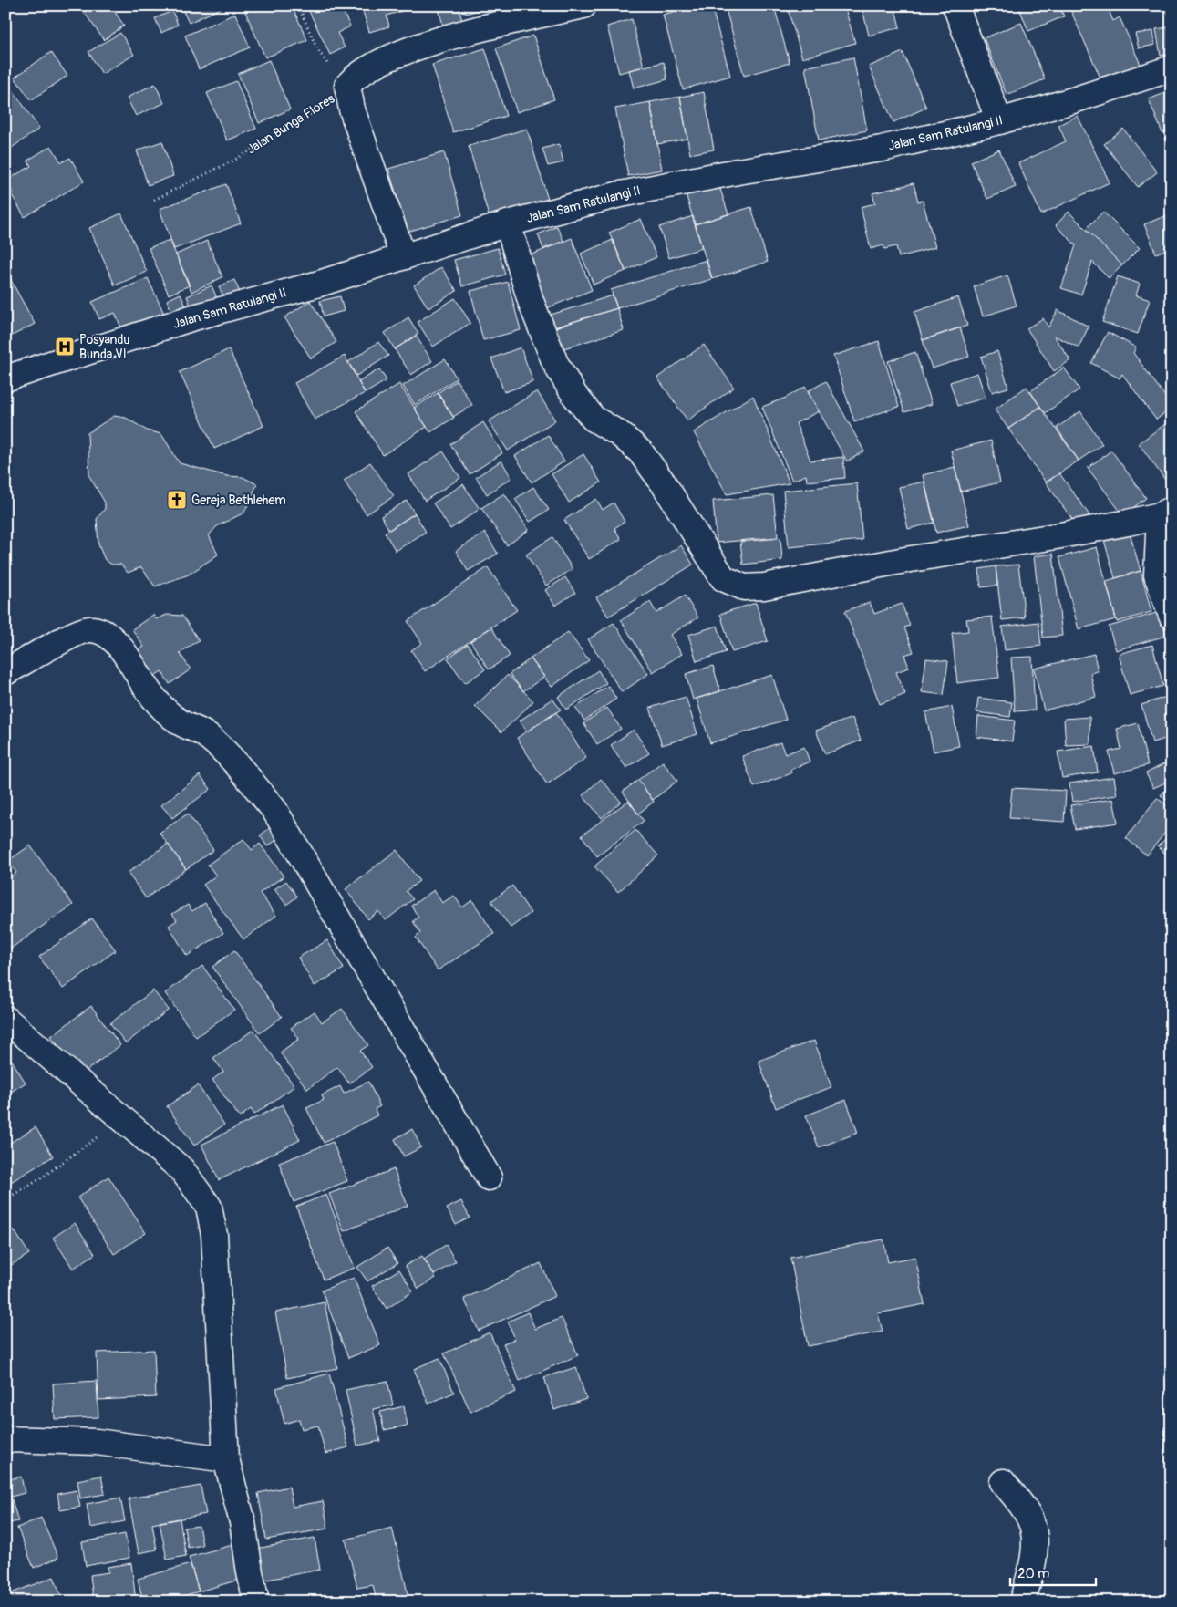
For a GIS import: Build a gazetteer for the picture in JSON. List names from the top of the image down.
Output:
{
  "streets": {
    "street": ["Jalan Bunga Flores", "Jalan Sam Ratulangi II"]
  },
  "places": {
    "hospital": ["Posyandu Bunda VI"],
    "church": ["Gereja Bethlehem"]
  },
  "scale_bar": "20 m"
}
